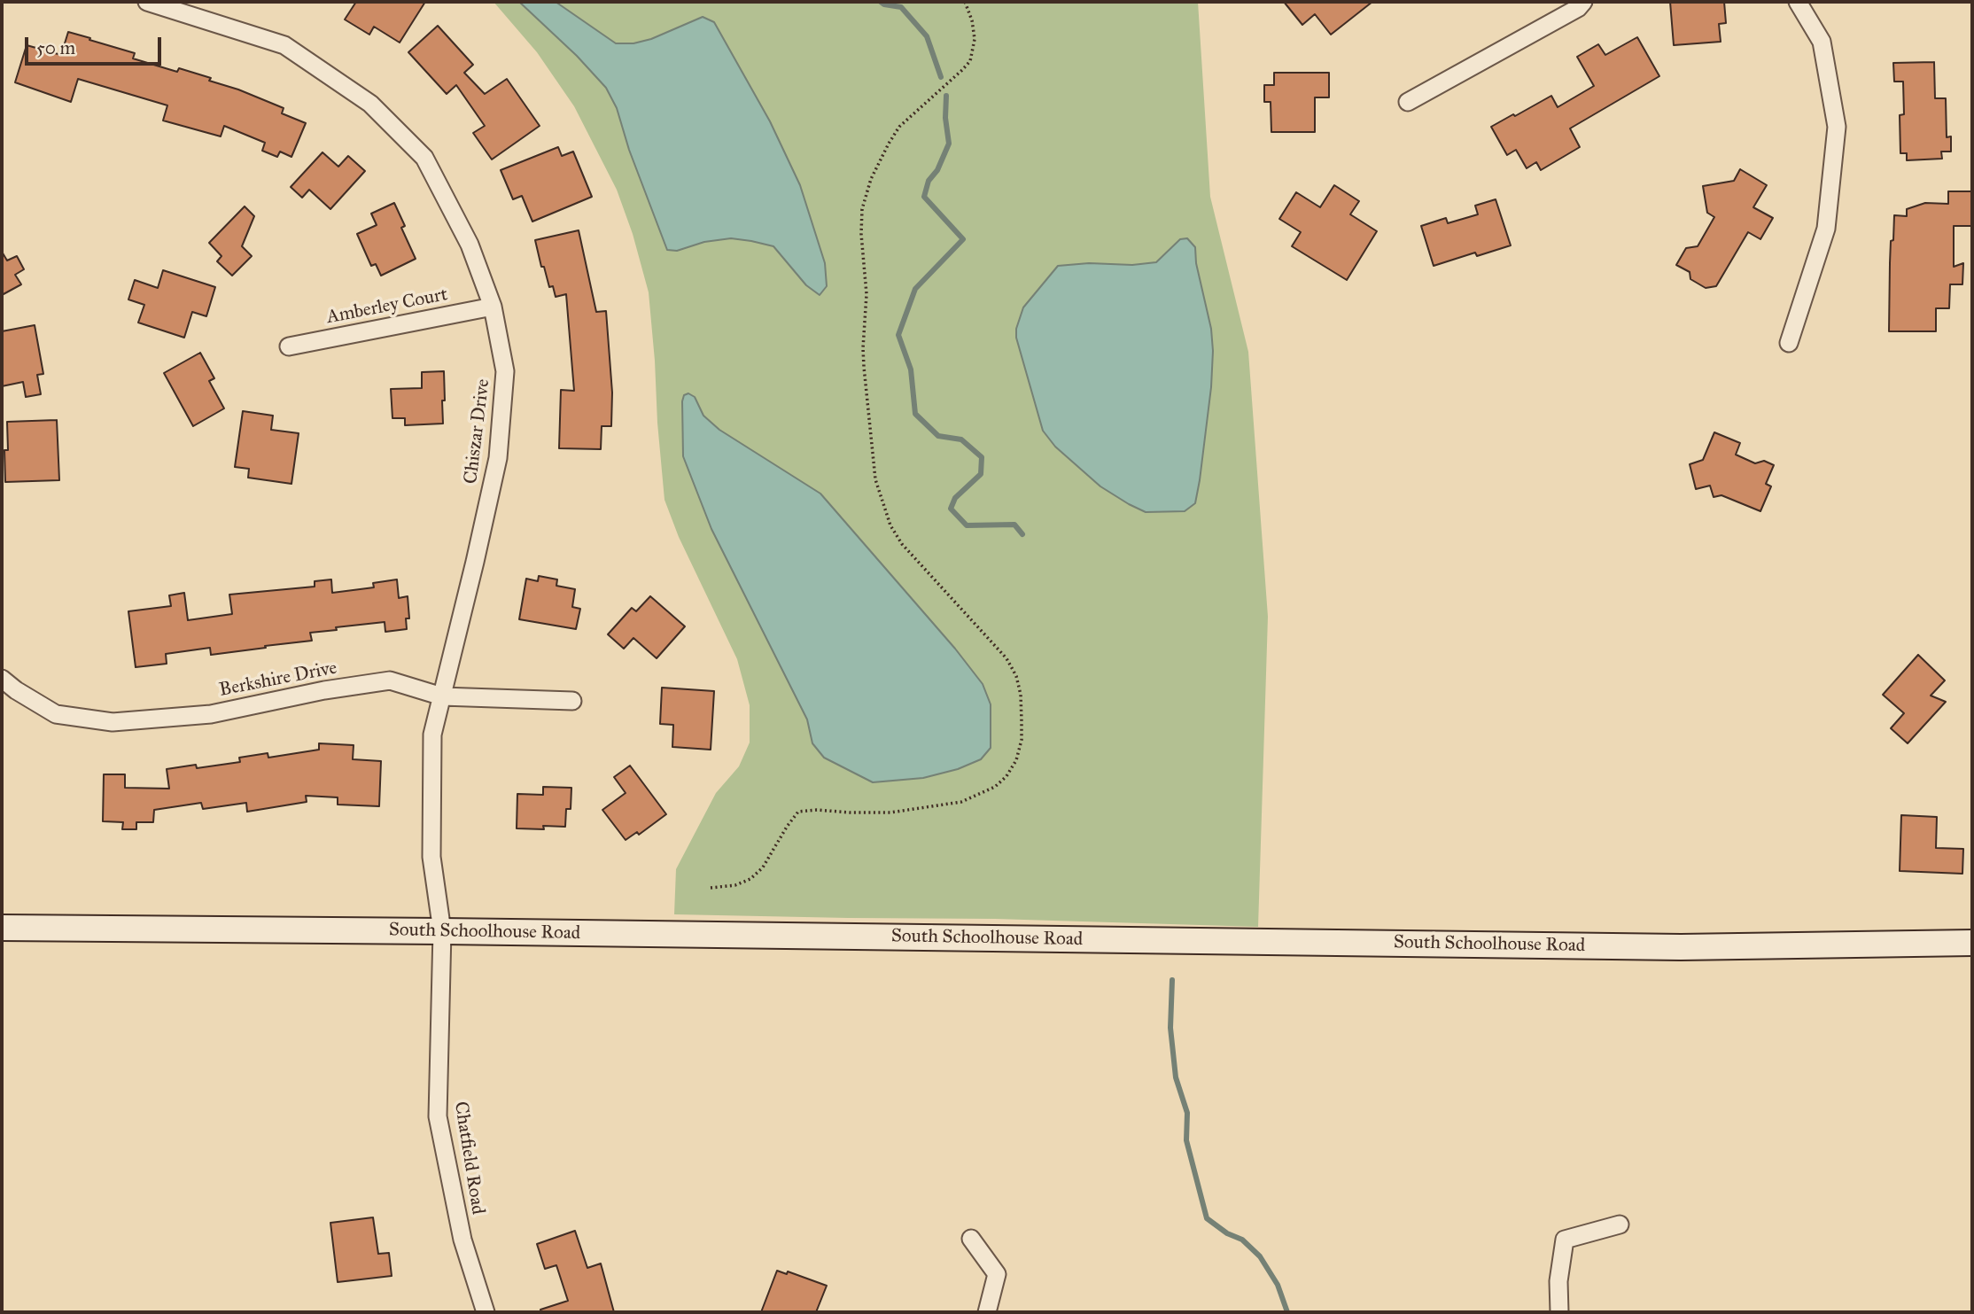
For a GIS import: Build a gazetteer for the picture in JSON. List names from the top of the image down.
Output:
{
  "streets": {
    "street": [
      "Amberley Court",
      "Chiszar Drive",
      "Berkshire Drive",
      "South Schoolhouse Road",
      "Chatfield Road"
    ]
  },
  "crossings": [
    ["Amberley Court", "Chiszar Drive"],
    ["Chiszar Drive", "Berkshire Drive"],
    ["Chiszar Drive", "South Schoolhouse Road"],
    ["Chiszar Drive", "Chatfield Road"],
    ["South Schoolhouse Road", "Chatfield Road"]
  ],
  "scale_bar": "50 m"
}
